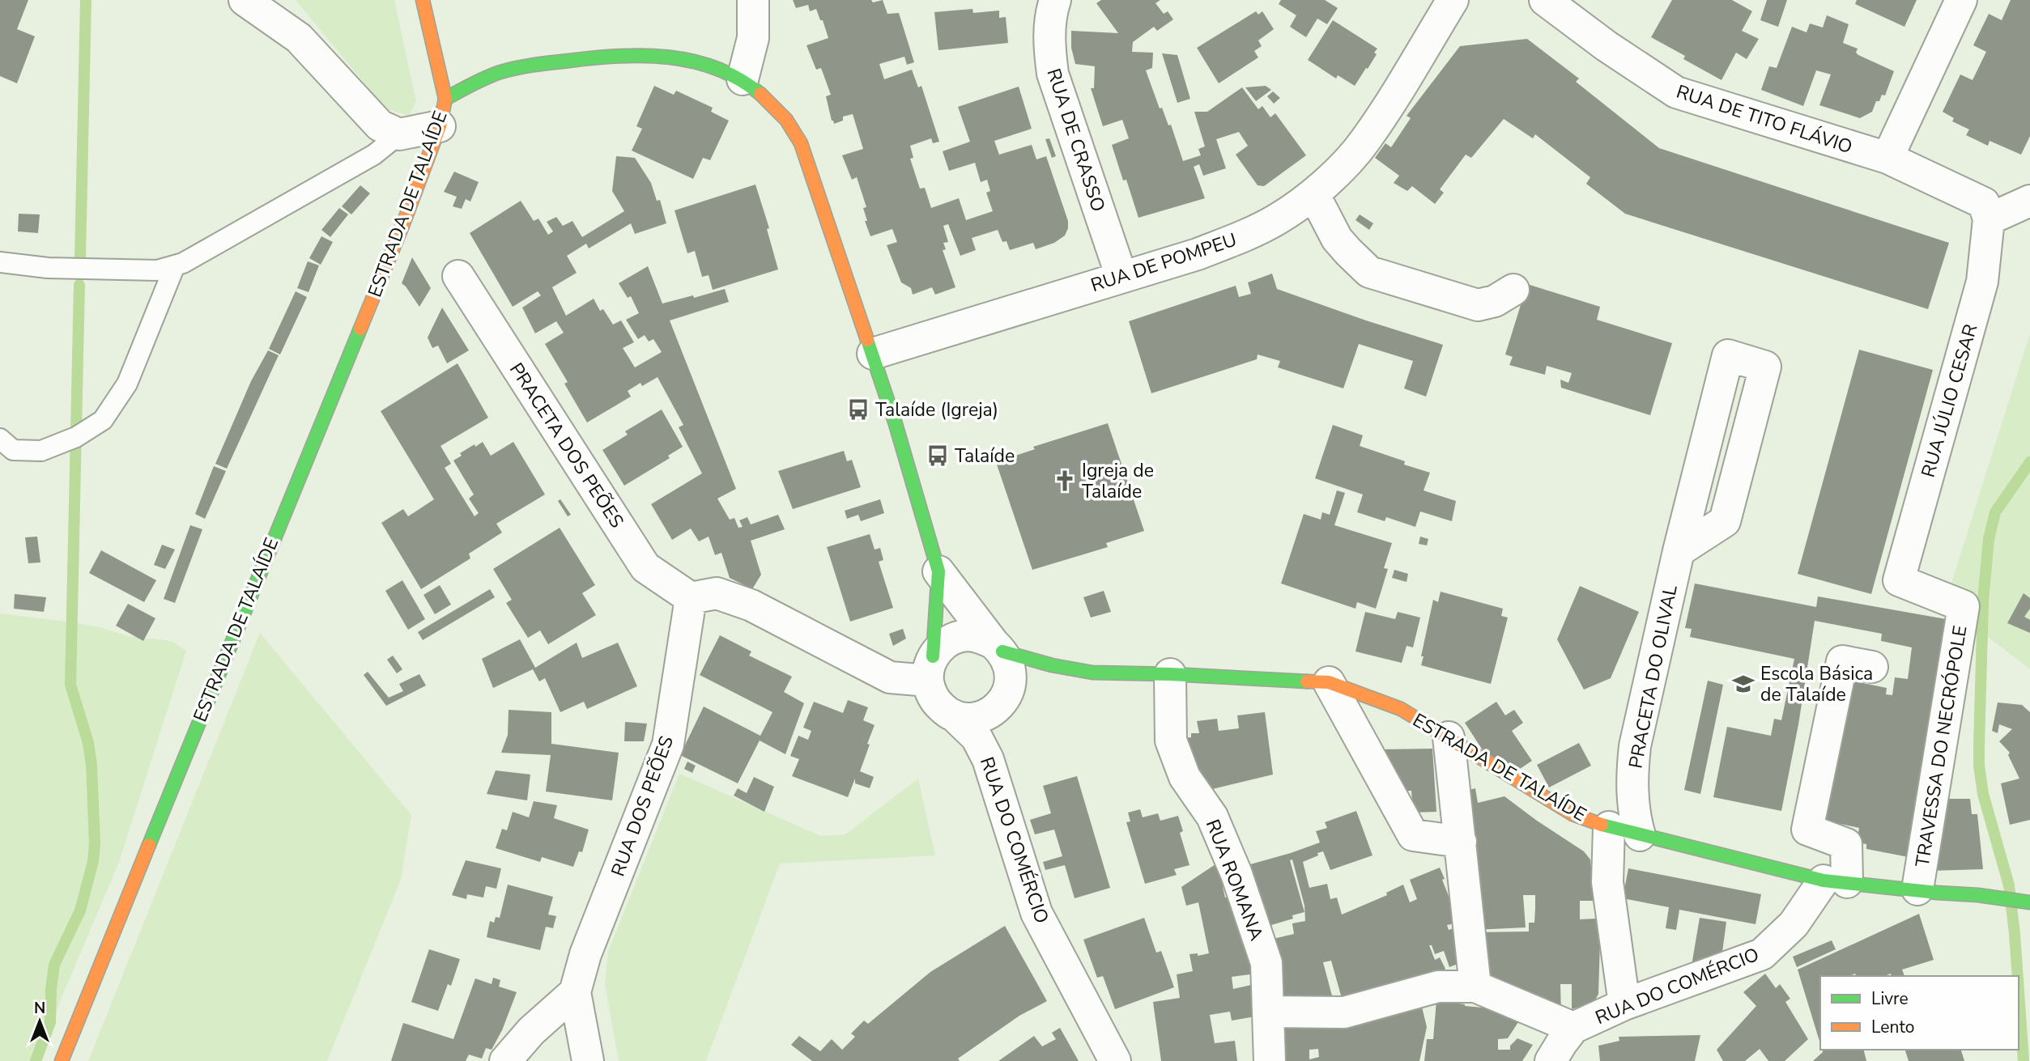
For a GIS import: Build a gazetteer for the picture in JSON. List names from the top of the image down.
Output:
{
  "streets": {
    "street": [
      "RUA DE TITO FLÁVIO",
      "RUA DE CRASSO",
      "ESTRADA DE TALAÍDE",
      "RUA DE POMPEU",
      "RUA JÚLIO CESAR",
      "PRACETA DOS PEÕES",
      "PRACETA DO OLIVAL",
      "TRAVESSA DO NECRÓPOLE",
      "RUA DOS PEÕES",
      "RUA DO COMÉRCIO",
      "RUA ROMANA"
    ]
  },
  "crossings": [
    ["RUA DE TITO FLÁVIO", "RUA JÚLIO CESAR"],
    ["RUA DE CRASSO", "RUA DE POMPEU"],
    ["ESTRADA DE TALAÍDE", "RUA DE POMPEU"],
    ["ESTRADA DE TALAÍDE", "PRACETA DO OLIVAL"],
    ["ESTRADA DE TALAÍDE", "TRAVESSA DO NECRÓPOLE"],
    ["ESTRADA DE TALAÍDE", "RUA DO COMÉRCIO"],
    ["ESTRADA DE TALAÍDE", "RUA ROMANA"],
    ["RUA JÚLIO CESAR", "TRAVESSA DO NECRÓPOLE"],
    ["PRACETA DOS PEÕES", "RUA DOS PEÕES"]
  ],
  "places": {
    "bus stop": ["Talaíde (Igreja)", "Talaíde"],
    "church": ["Igreja de Talaíde"],
    "school or university": ["Escola Básica de Talaíde"]
  },
  "legend": ["Livre", "Lento"],
  "north": "top"
}
